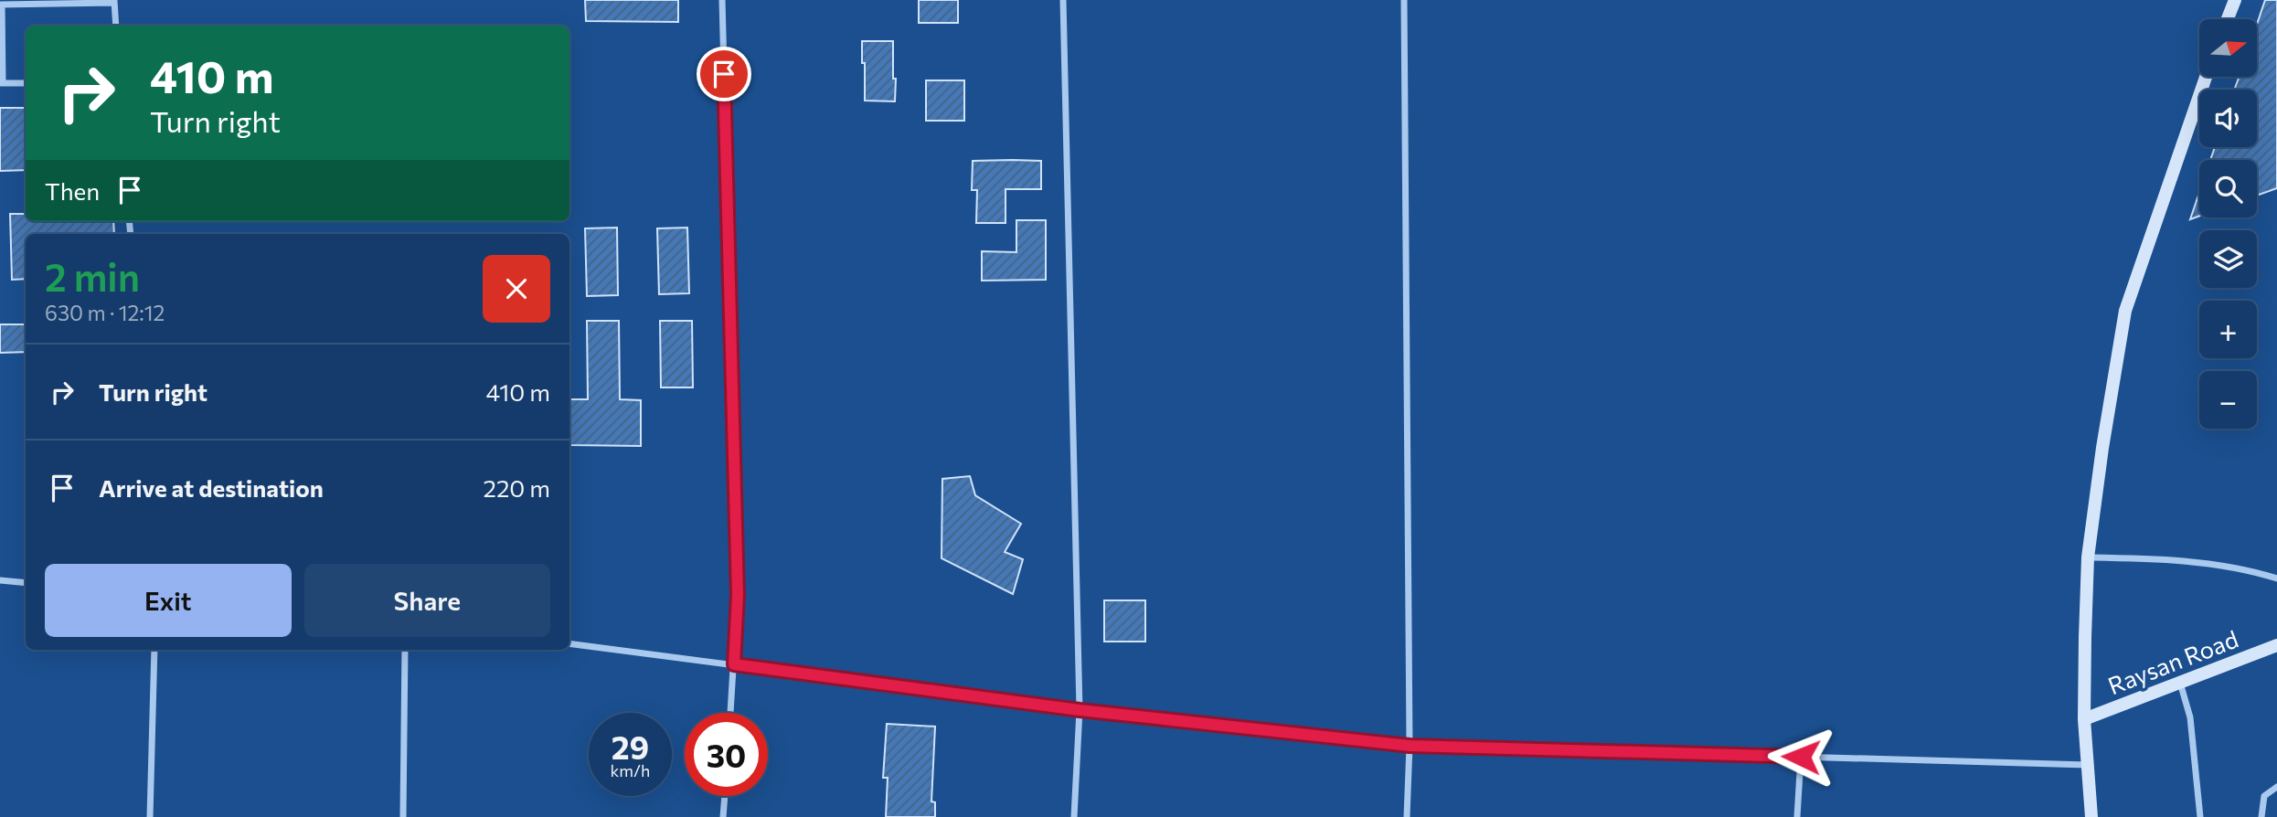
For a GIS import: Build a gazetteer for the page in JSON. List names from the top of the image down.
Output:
{
  "streets": {
    "street": ["Raysan Road"]
  },
  "north": "right",
  "page": {
    "map_buttons": ["+", "−"],
    "turn": ["410 m", "Turn right"],
    "then": "Then",
    "heading": ["2 min", "630 m · 12:12"],
    "list": [
      {
        "name": "Turn right",
        "value": "410 m"
      },
      {
        "name": "Arrive at destination",
        "value": "220 m"
      }
    ],
    "buttons": ["Exit", "Share"],
    "speed": "29 km/h",
    "limit": "30"
  }
}
